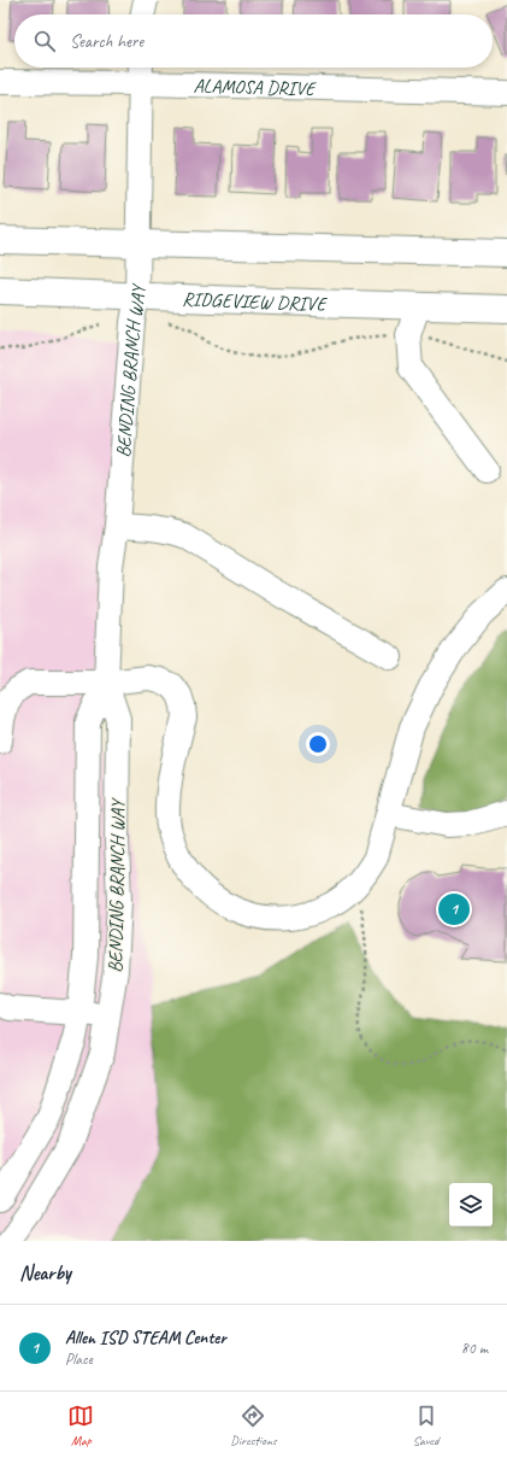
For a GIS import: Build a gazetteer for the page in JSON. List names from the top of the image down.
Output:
{
  "streets": {
    "main road": ["RIDGEVIEW DRIVE"],
    "street": ["ALAMOSA DRIVE", "BENDING BRANCH WAY"]
  },
  "crossings": [
    ["ALAMOSA DRIVE", "BENDING BRANCH WAY"],
    ["RIDGEVIEW DRIVE", "BENDING BRANCH WAY"]
  ],
  "page": {
    "search": "Search here",
    "pins": "1",
    "heading": "Nearby",
    "list": [
      {
        "mark": "1",
        "name": "Allen ISD STEAM Center",
        "note": "Place",
        "value": "80 m"
      }
    ],
    "nav": ["Map", "Directions", "Saved"]
  }
}
